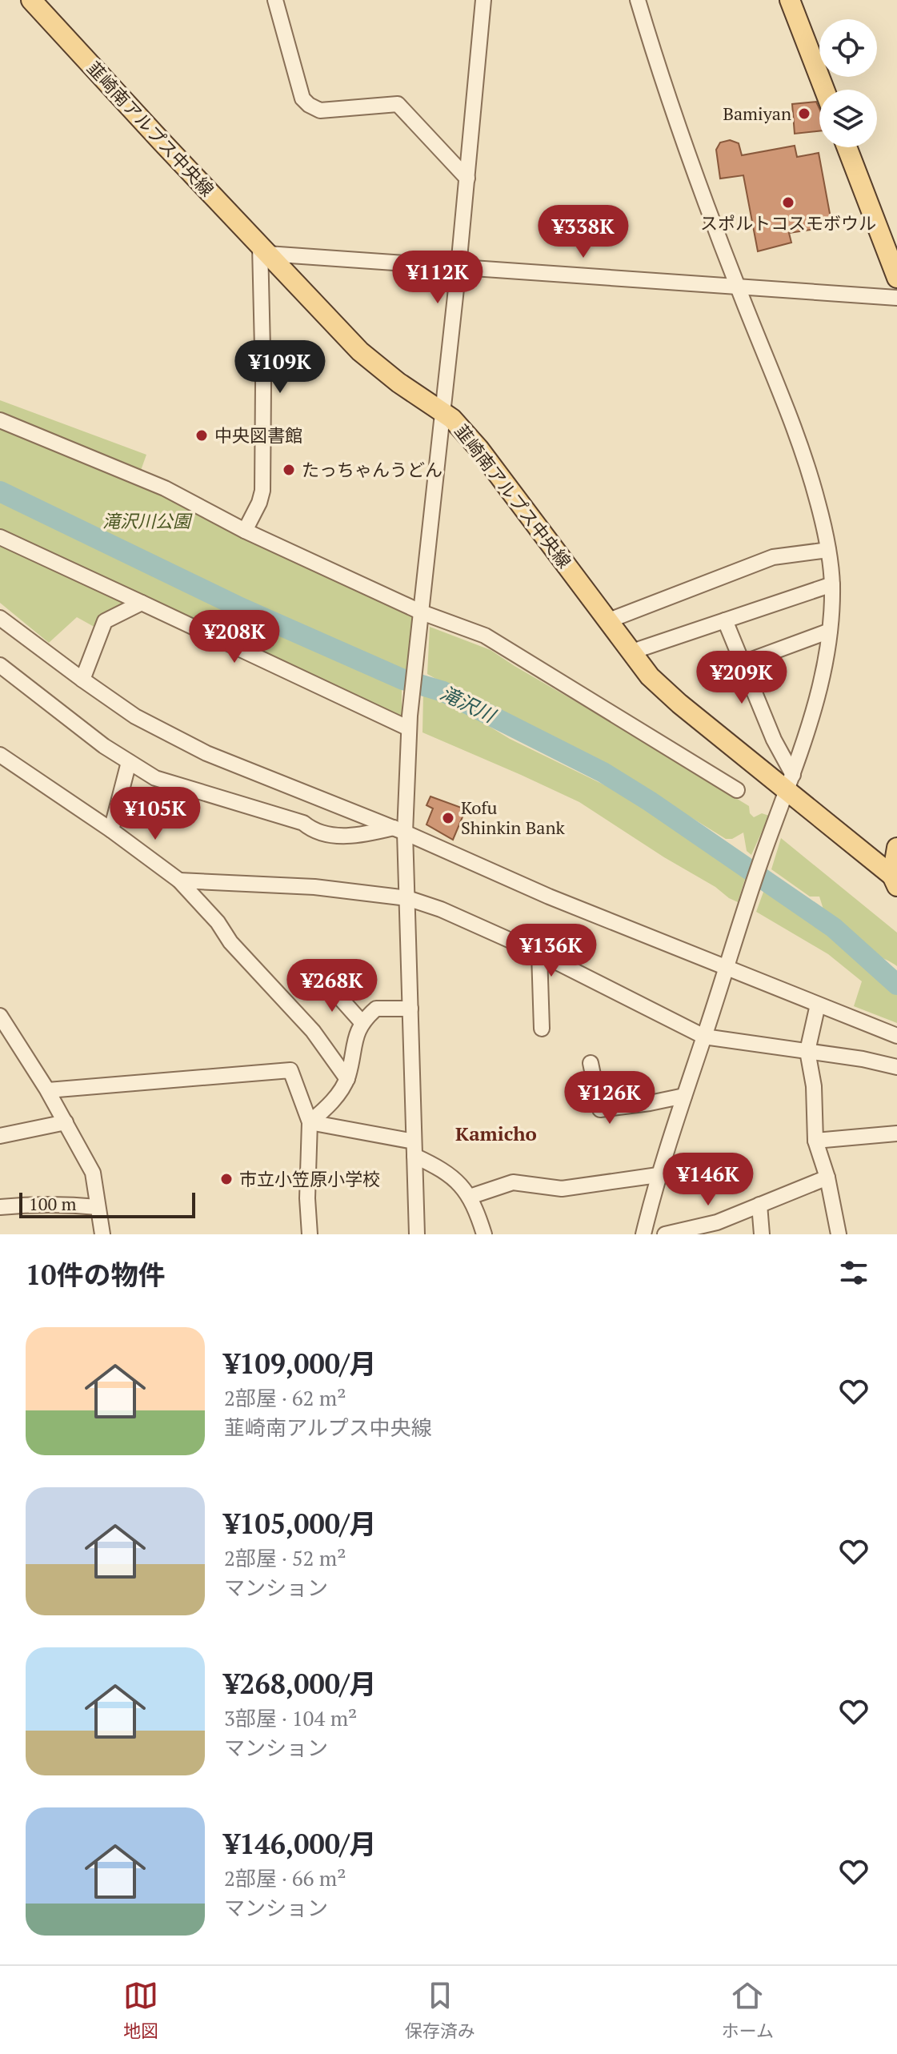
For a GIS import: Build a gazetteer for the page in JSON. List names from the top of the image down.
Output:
{
  "streets": {
    "main road": ["韮崎南アルプス中央線"]
  },
  "districts": ["Kamicho"],
  "water": ["滝沢川"],
  "parks": ["滝沢川公園"],
  "places": [
    "Bamiyan",
    "スポルトコスモボウル",
    "中央図書館",
    "たっちゃんうどん",
    "Kofu Shinkin Bank",
    "市立小笠原小学校"
  ],
  "scale_bar": "100 m",
  "page": {
    "price": [
      "¥338K",
      "¥112K",
      "¥109K",
      "¥208K",
      "¥209K",
      "¥105K",
      "¥136K",
      "¥268K",
      "¥126K",
      "¥146K"
    ],
    "scale": "100 m",
    "heading": "10件の物件",
    "list": [
      {
        "name": "¥109,000/月",
        "note": "2部屋 · 62 m² · 韮崎南アルプス中央線"
      },
      {
        "name": "¥105,000/月",
        "note": "2部屋 · 52 m² · マンション"
      },
      {
        "name": "¥268,000/月",
        "note": "3部屋 · 104 m² · マンション"
      },
      {
        "name": "¥146,000/月",
        "note": "2部屋 · 66 m² · マンション"
      }
    ],
    "tabs": ["地図", "保存済み", "ホーム"]
  }
}
